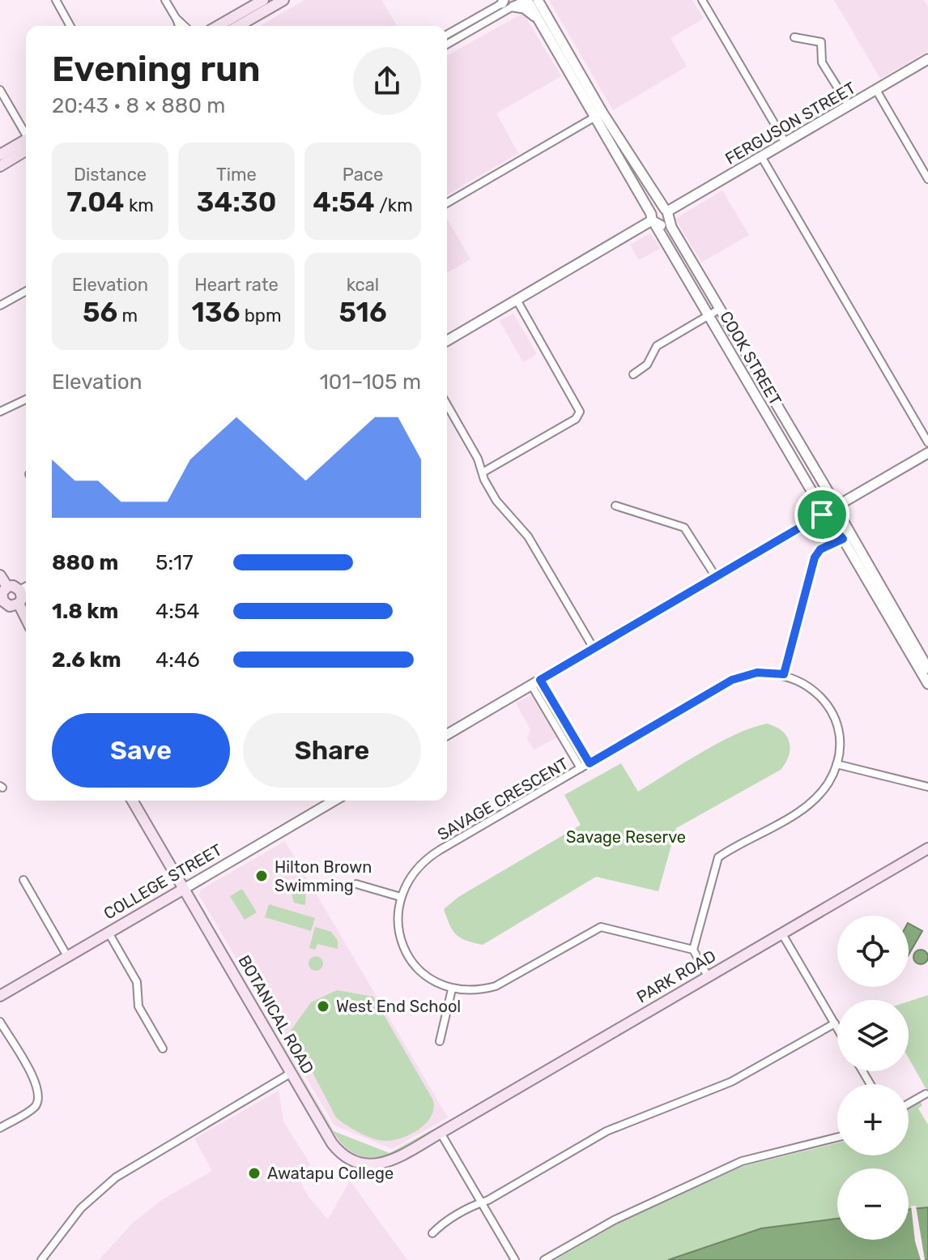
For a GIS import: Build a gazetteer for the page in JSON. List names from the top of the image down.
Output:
{
  "streets": {
    "main road": ["COLLEGE STREET", "PARK ROAD", "BOTANICAL ROAD"],
    "street": ["FERGUSON STREET", "COOK STREET", "SAVAGE CRESCENT"]
  },
  "crossings": [
    ["FERGUSON STREET", "COOK STREET"],
    ["COLLEGE STREET", "BOTANICAL ROAD"],
    ["PARK ROAD", "BOTANICAL ROAD"]
  ],
  "parks": ["Savage Reserve"],
  "places": ["Hilton Brown Swimming", "West End School", "Awatapu College"],
  "page": {
    "heading": ["Evening run", "20:43 · 8 × 880 m"],
    "stats": [
      ["Distance", "7.04 km"],
      ["Time", "34:30"],
      ["Pace", "4:54 /km"],
      ["Elevation", "56 m"],
      ["Heart rate", "136 bpm"],
      ["kcal", "516"]
    ],
    "chart": ["Elevation", "101–105 m"],
    "list": [
      {
        "name": "880 m",
        "note": "5:17"
      },
      {
        "name": "1.8 km",
        "note": "4:54"
      },
      {
        "name": "2.6 km",
        "note": "4:46"
      }
    ],
    "buttons": ["Save", "Share"],
    "map_buttons": ["+", "−"]
  }
}
